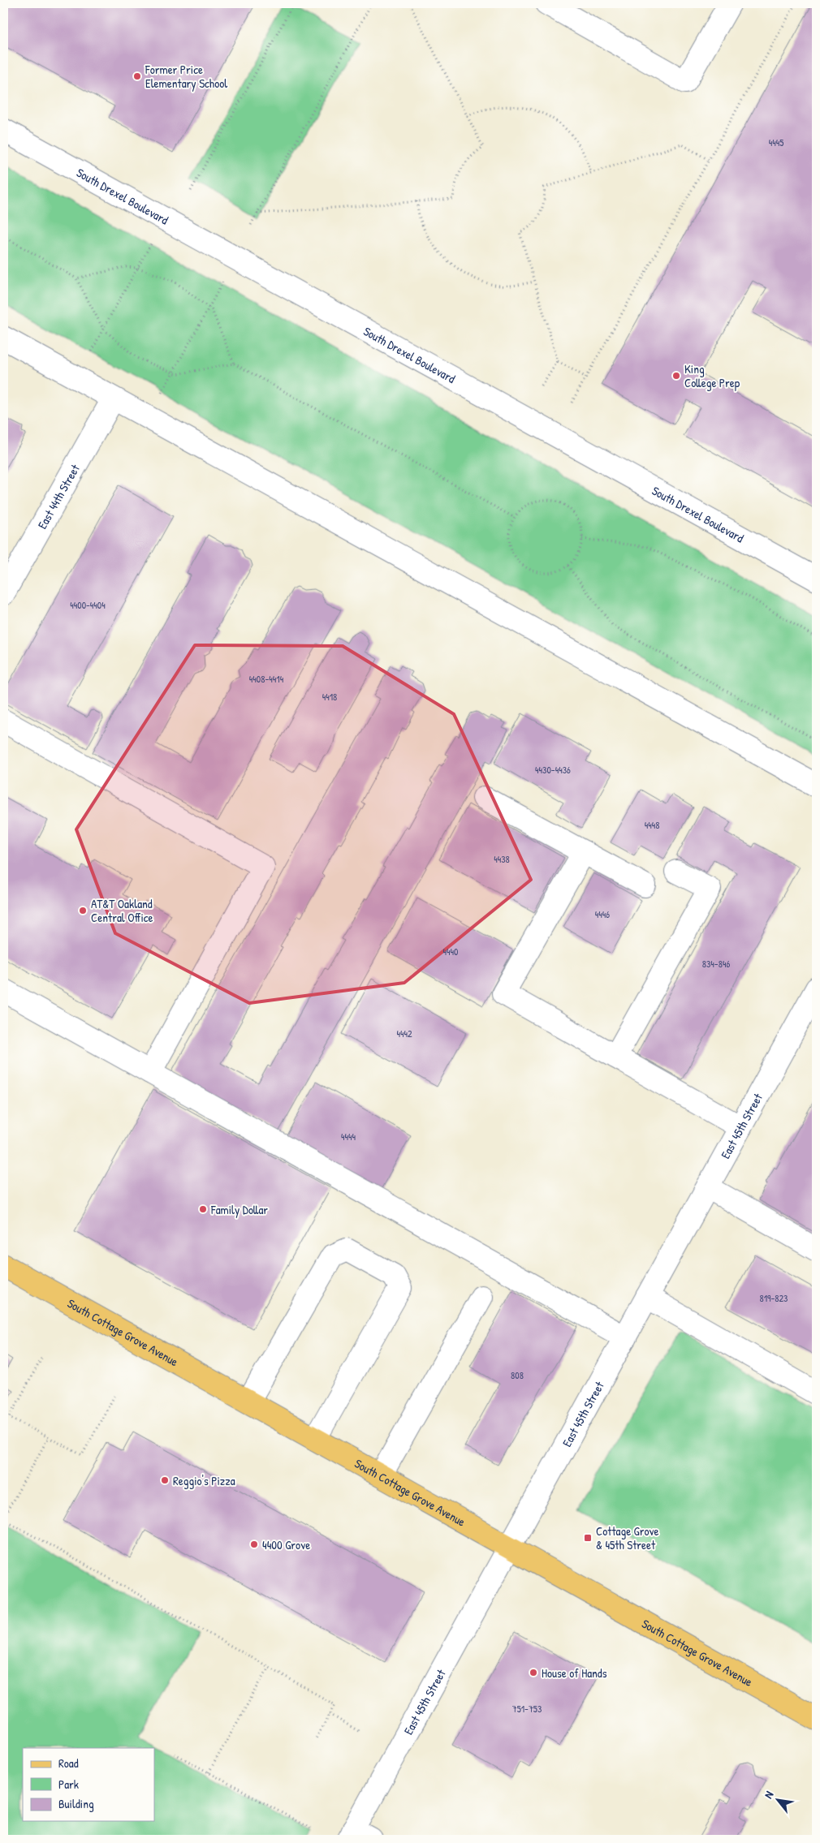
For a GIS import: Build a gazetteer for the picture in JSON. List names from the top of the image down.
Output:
{
  "streets": {
    "main road": ["South Cottage Grove Avenue"],
    "street": ["South Drexel Boulevard", "East 44th Street", "East 45th Street"]
  },
  "crossings": [
    ["East 45th Street", "South Cottage Grove Avenue"]
  ],
  "places": {
    "other": [
      "Former Price Elementary School",
      "King College Prep",
      "AT&T Oakland Central Office",
      "Family Dollar",
      "Reggio's Pizza",
      "4400 Grove",
      "House of Hands"
    ],
    "transit": ["Cottage Grove & 45th Street"]
  },
  "house_numbers": [
    "4445",
    "4400-4404",
    "4408-4414",
    "4418",
    "4430-4436",
    "4448",
    "4438",
    "4446",
    "4440",
    "834-846",
    "4442",
    "4444",
    "819-823",
    "808",
    "751-753"
  ],
  "legend": ["Road", "Park", "Building"],
  "north": "top left"
}
